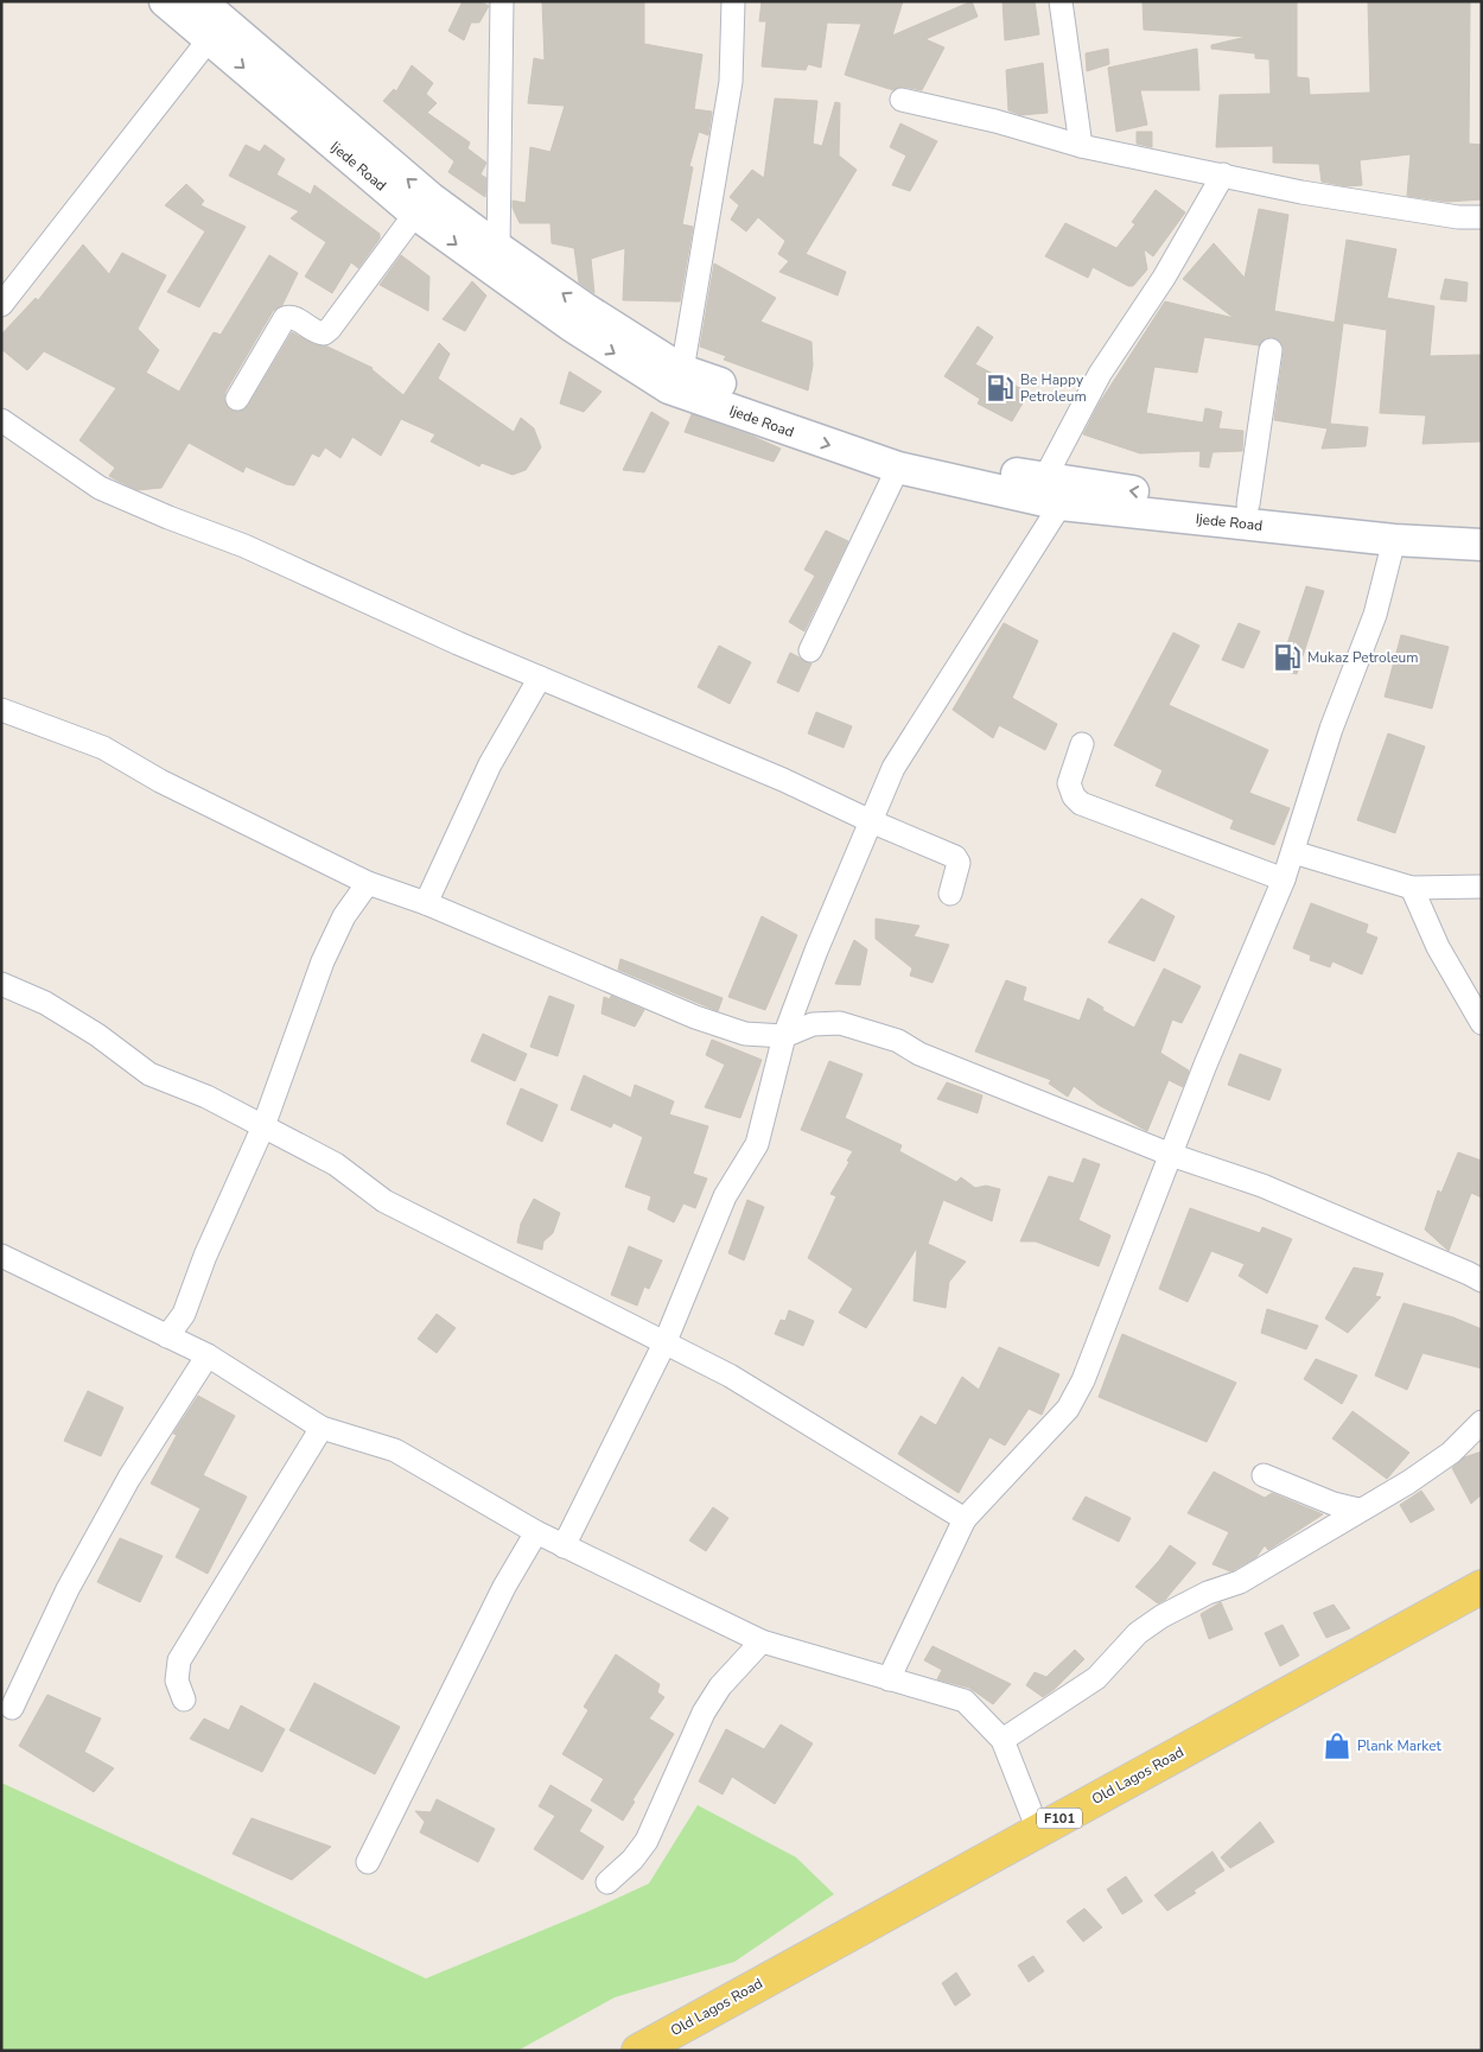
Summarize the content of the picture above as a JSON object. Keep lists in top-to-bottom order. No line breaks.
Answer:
{"streets":{"main road":["Ijede Road","Old Lagos Road","F101"]},"places":{"fuel station":["Be Happy Petroleum","Mukaz Petroleum"],"shop":["Plank Market"]}}
